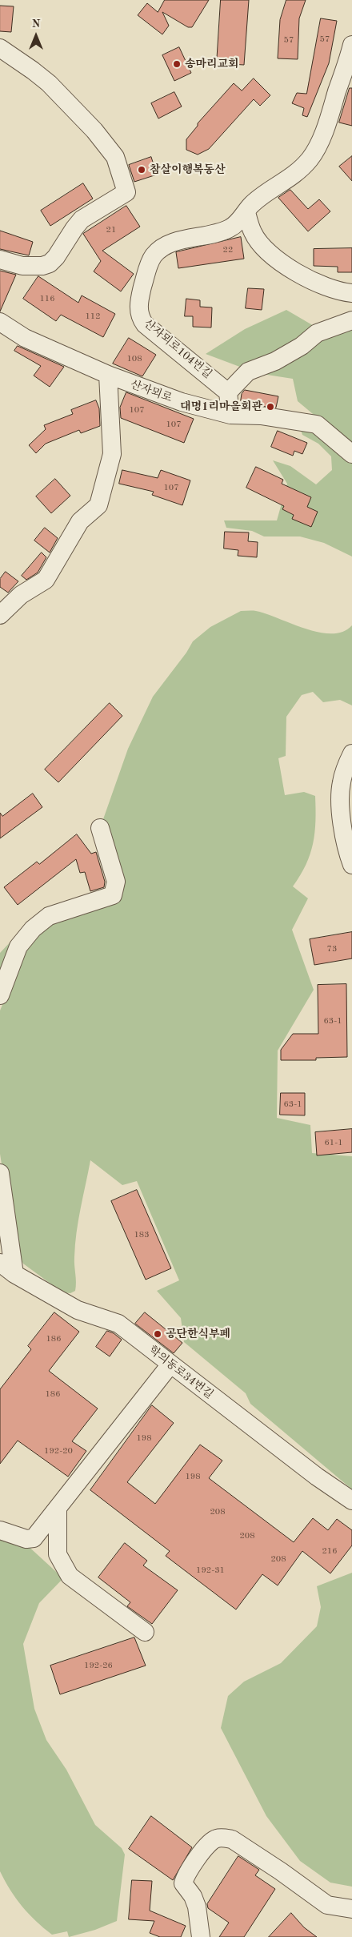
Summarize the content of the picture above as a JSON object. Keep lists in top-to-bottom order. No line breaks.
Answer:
{"streets":{"street":["산자뫼로104번길","산자뫼로","학의동로34번길"]},"places":["송마리교회","참살이행복동산","대명1리마을회관","공단한식부페"],"house_numbers":["57","57","21","22","116","112","108","107","107","107","73","63-1","63-1","61-1","183","186","186","198","192-20","198","208","208","216","208","192-31","192-26"],"north":"top"}
